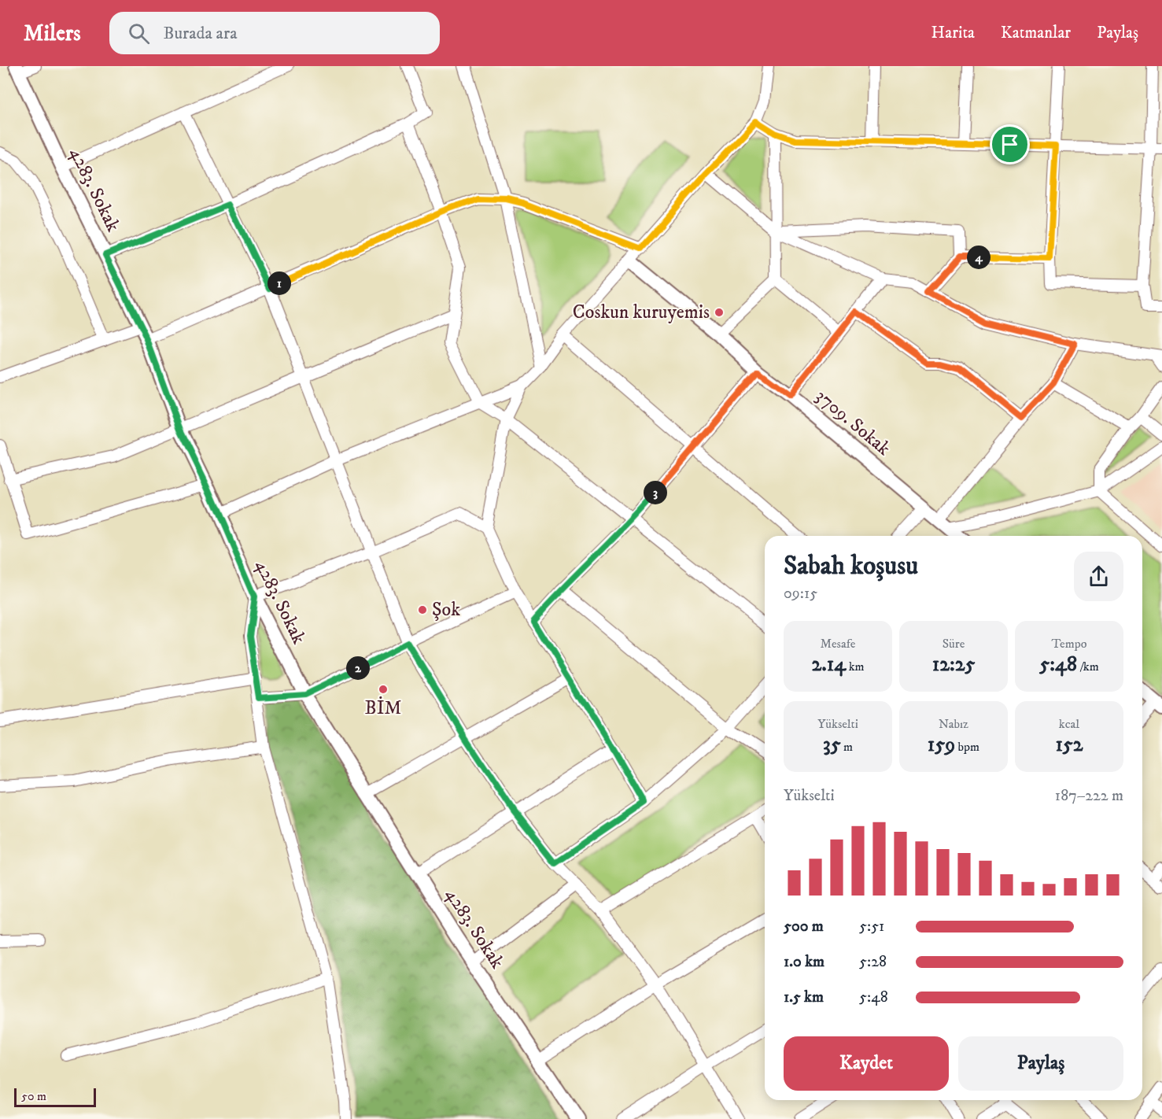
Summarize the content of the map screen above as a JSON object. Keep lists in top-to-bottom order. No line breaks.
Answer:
{"streets":{"street":["4283. Sokak","3709. Sokak"]},"places":["Coskun kuruyemis","Şok","BİM"],"scale_bar":"50 m","page":{"header":"Milers","search":"Burada ara","nav":["Harita","Katmanlar","Paylaş"],"pins":["4","1","3","2"],"heading":["Sabah koşusu","09:15"],"stats":[["Mesafe","2.14 km"],["Süre","12:25"],["Tempo","5:48 /km"],["Yükselti","35 m"],["Nabız","159 bpm"],["kcal","152"]],"chart":["Yükselti","187–222 m"],"list":[{"name":"500 m","note":"5:51"},{"name":"1.0 km","note":"5:28"},{"name":"1.5 km","note":"5:48"}],"buttons":["Kaydet","Paylaş"],"scale":"50 m"}}
